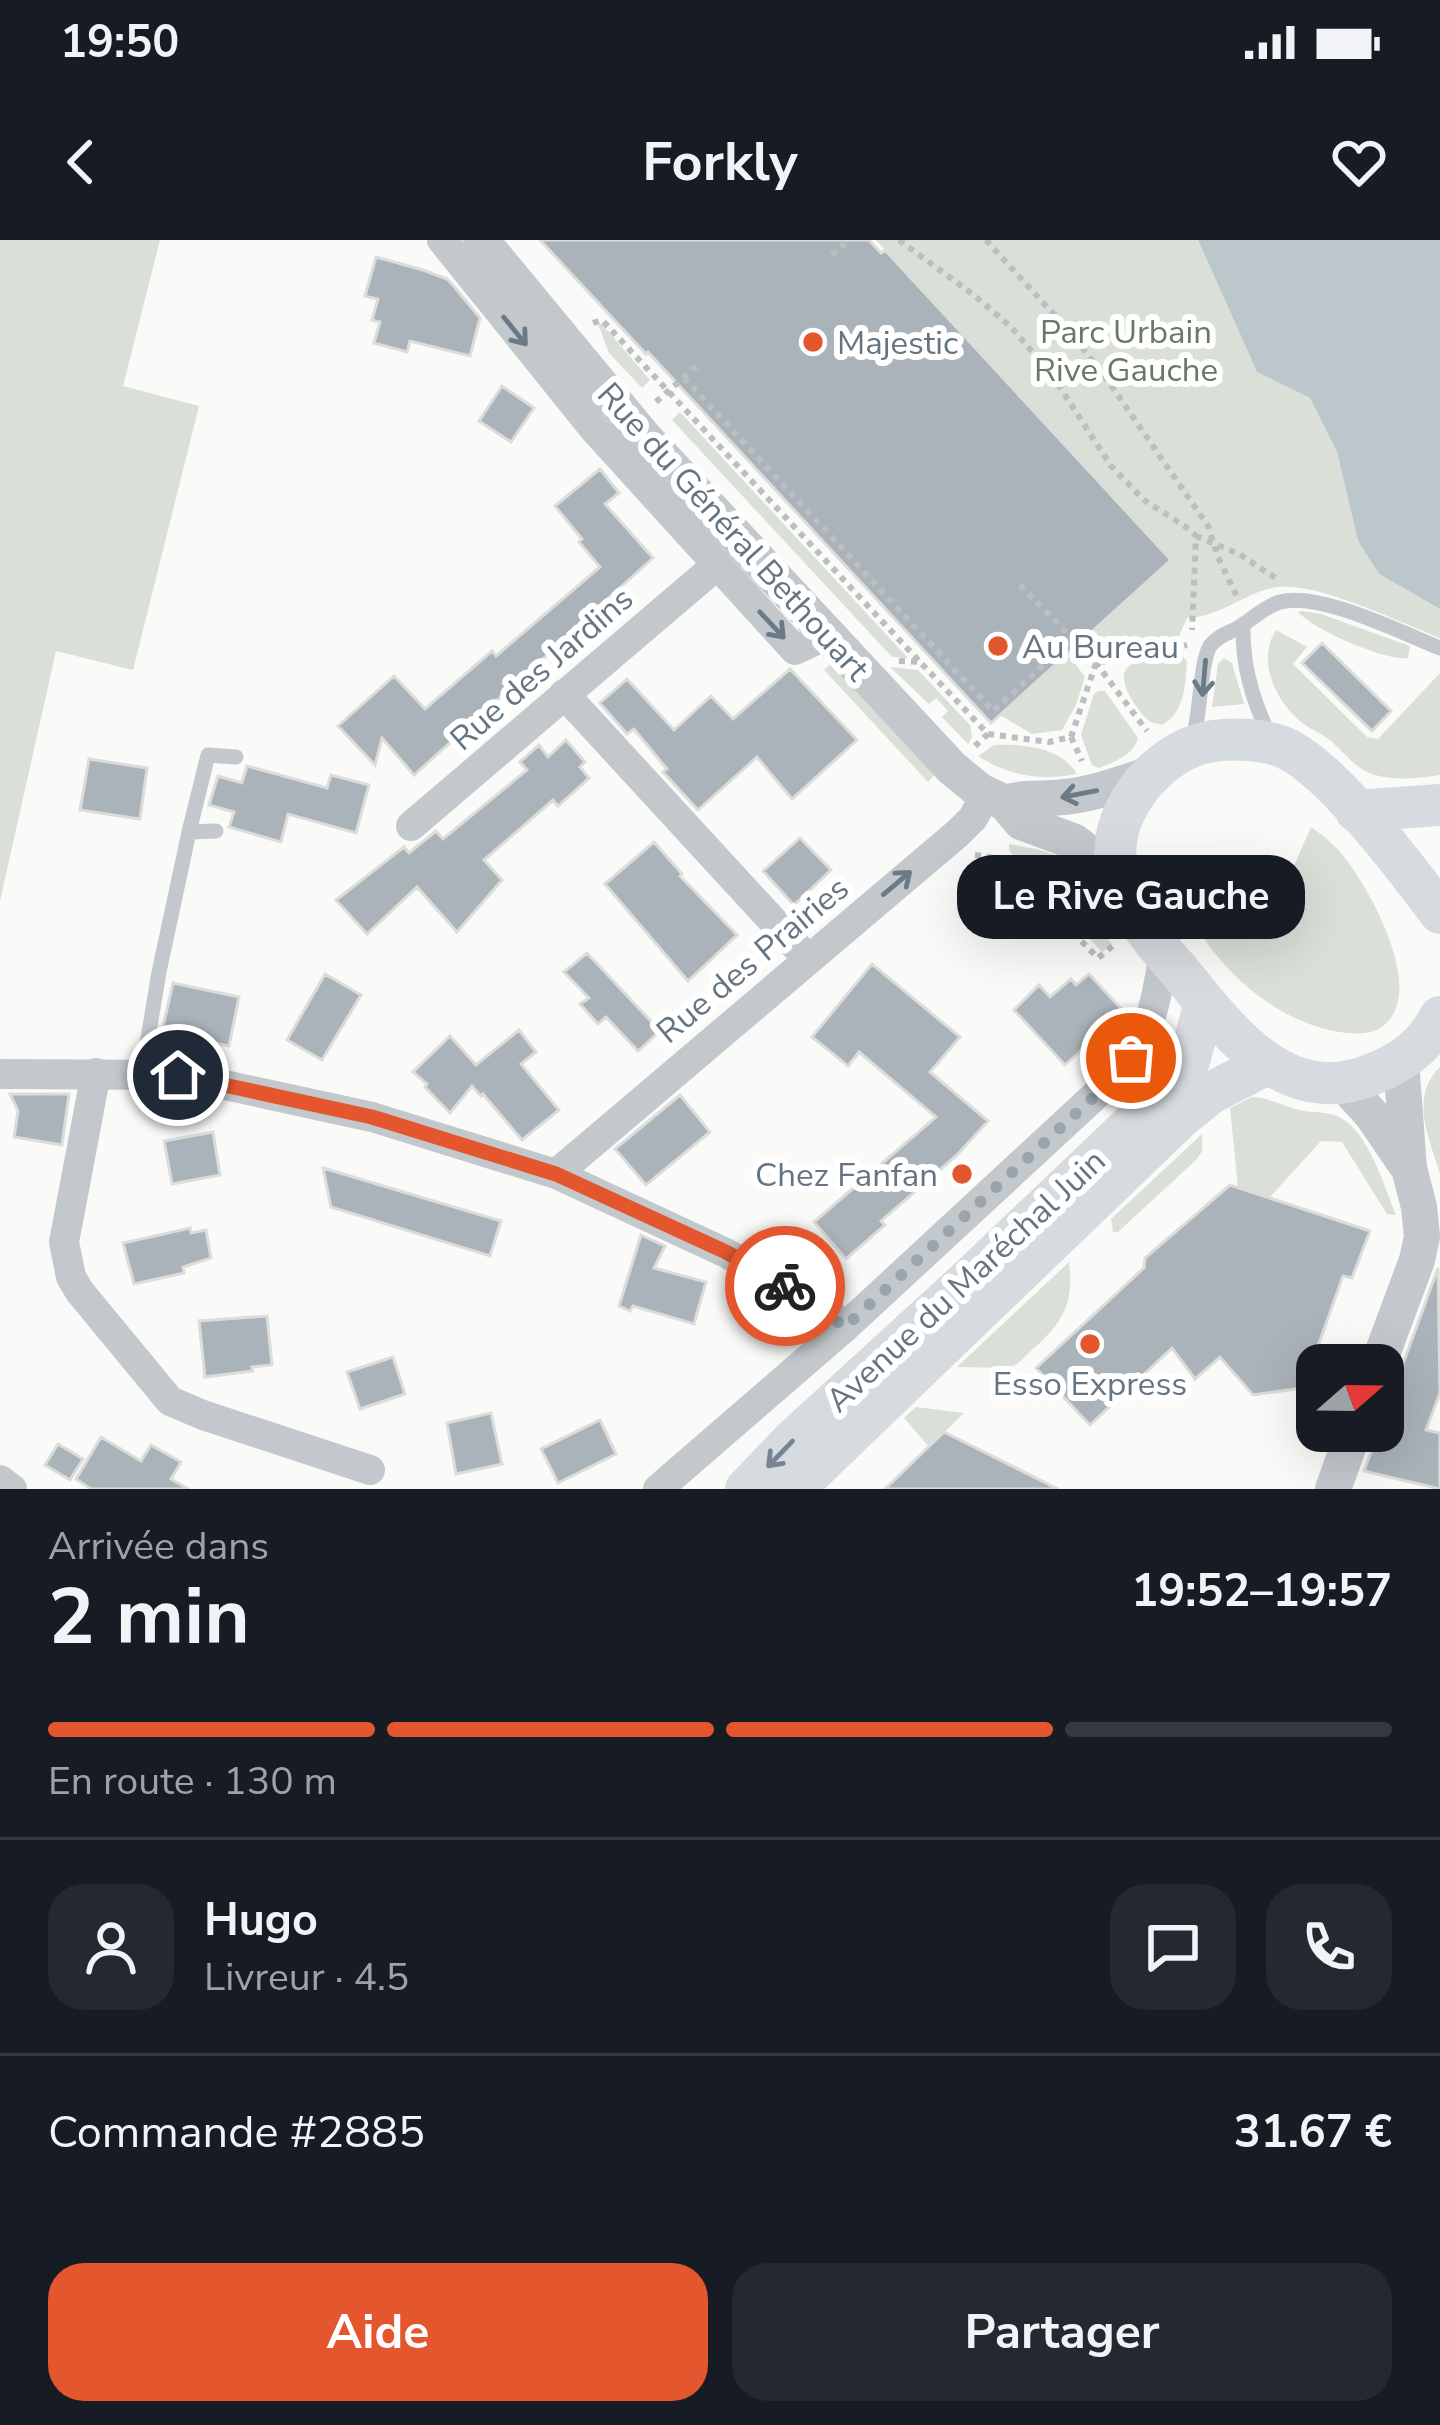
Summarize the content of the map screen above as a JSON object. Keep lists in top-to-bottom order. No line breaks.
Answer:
{"streets":{"main road":["Avenue du Maréchal Juin"],"street":["Rue du Général Bethouart","Rue des Jardins","Rue des Prairies"]},"crossings":[["Rue du Général Bethouart","Rue des Prairies"]],"one_way":["Rue des Prairies"],"parks":["Parc Urbain Rive Gauche"],"places":["Majestic","Au Bureau","Le Rive Gauche","Chez Fanfan","Esso Express"],"north":"right","page":{"status":"19:50","header":"Forkly","bubble":"Le Rive Gauche","heading":["2 min","Arrivée dans","19:52–19:57"],"panel":["Hugo","Livreur · 4.5","Commande #2885","31.67 €"],"bar":"En route · 130 m","buttons":["Aide","Partager"]}}
